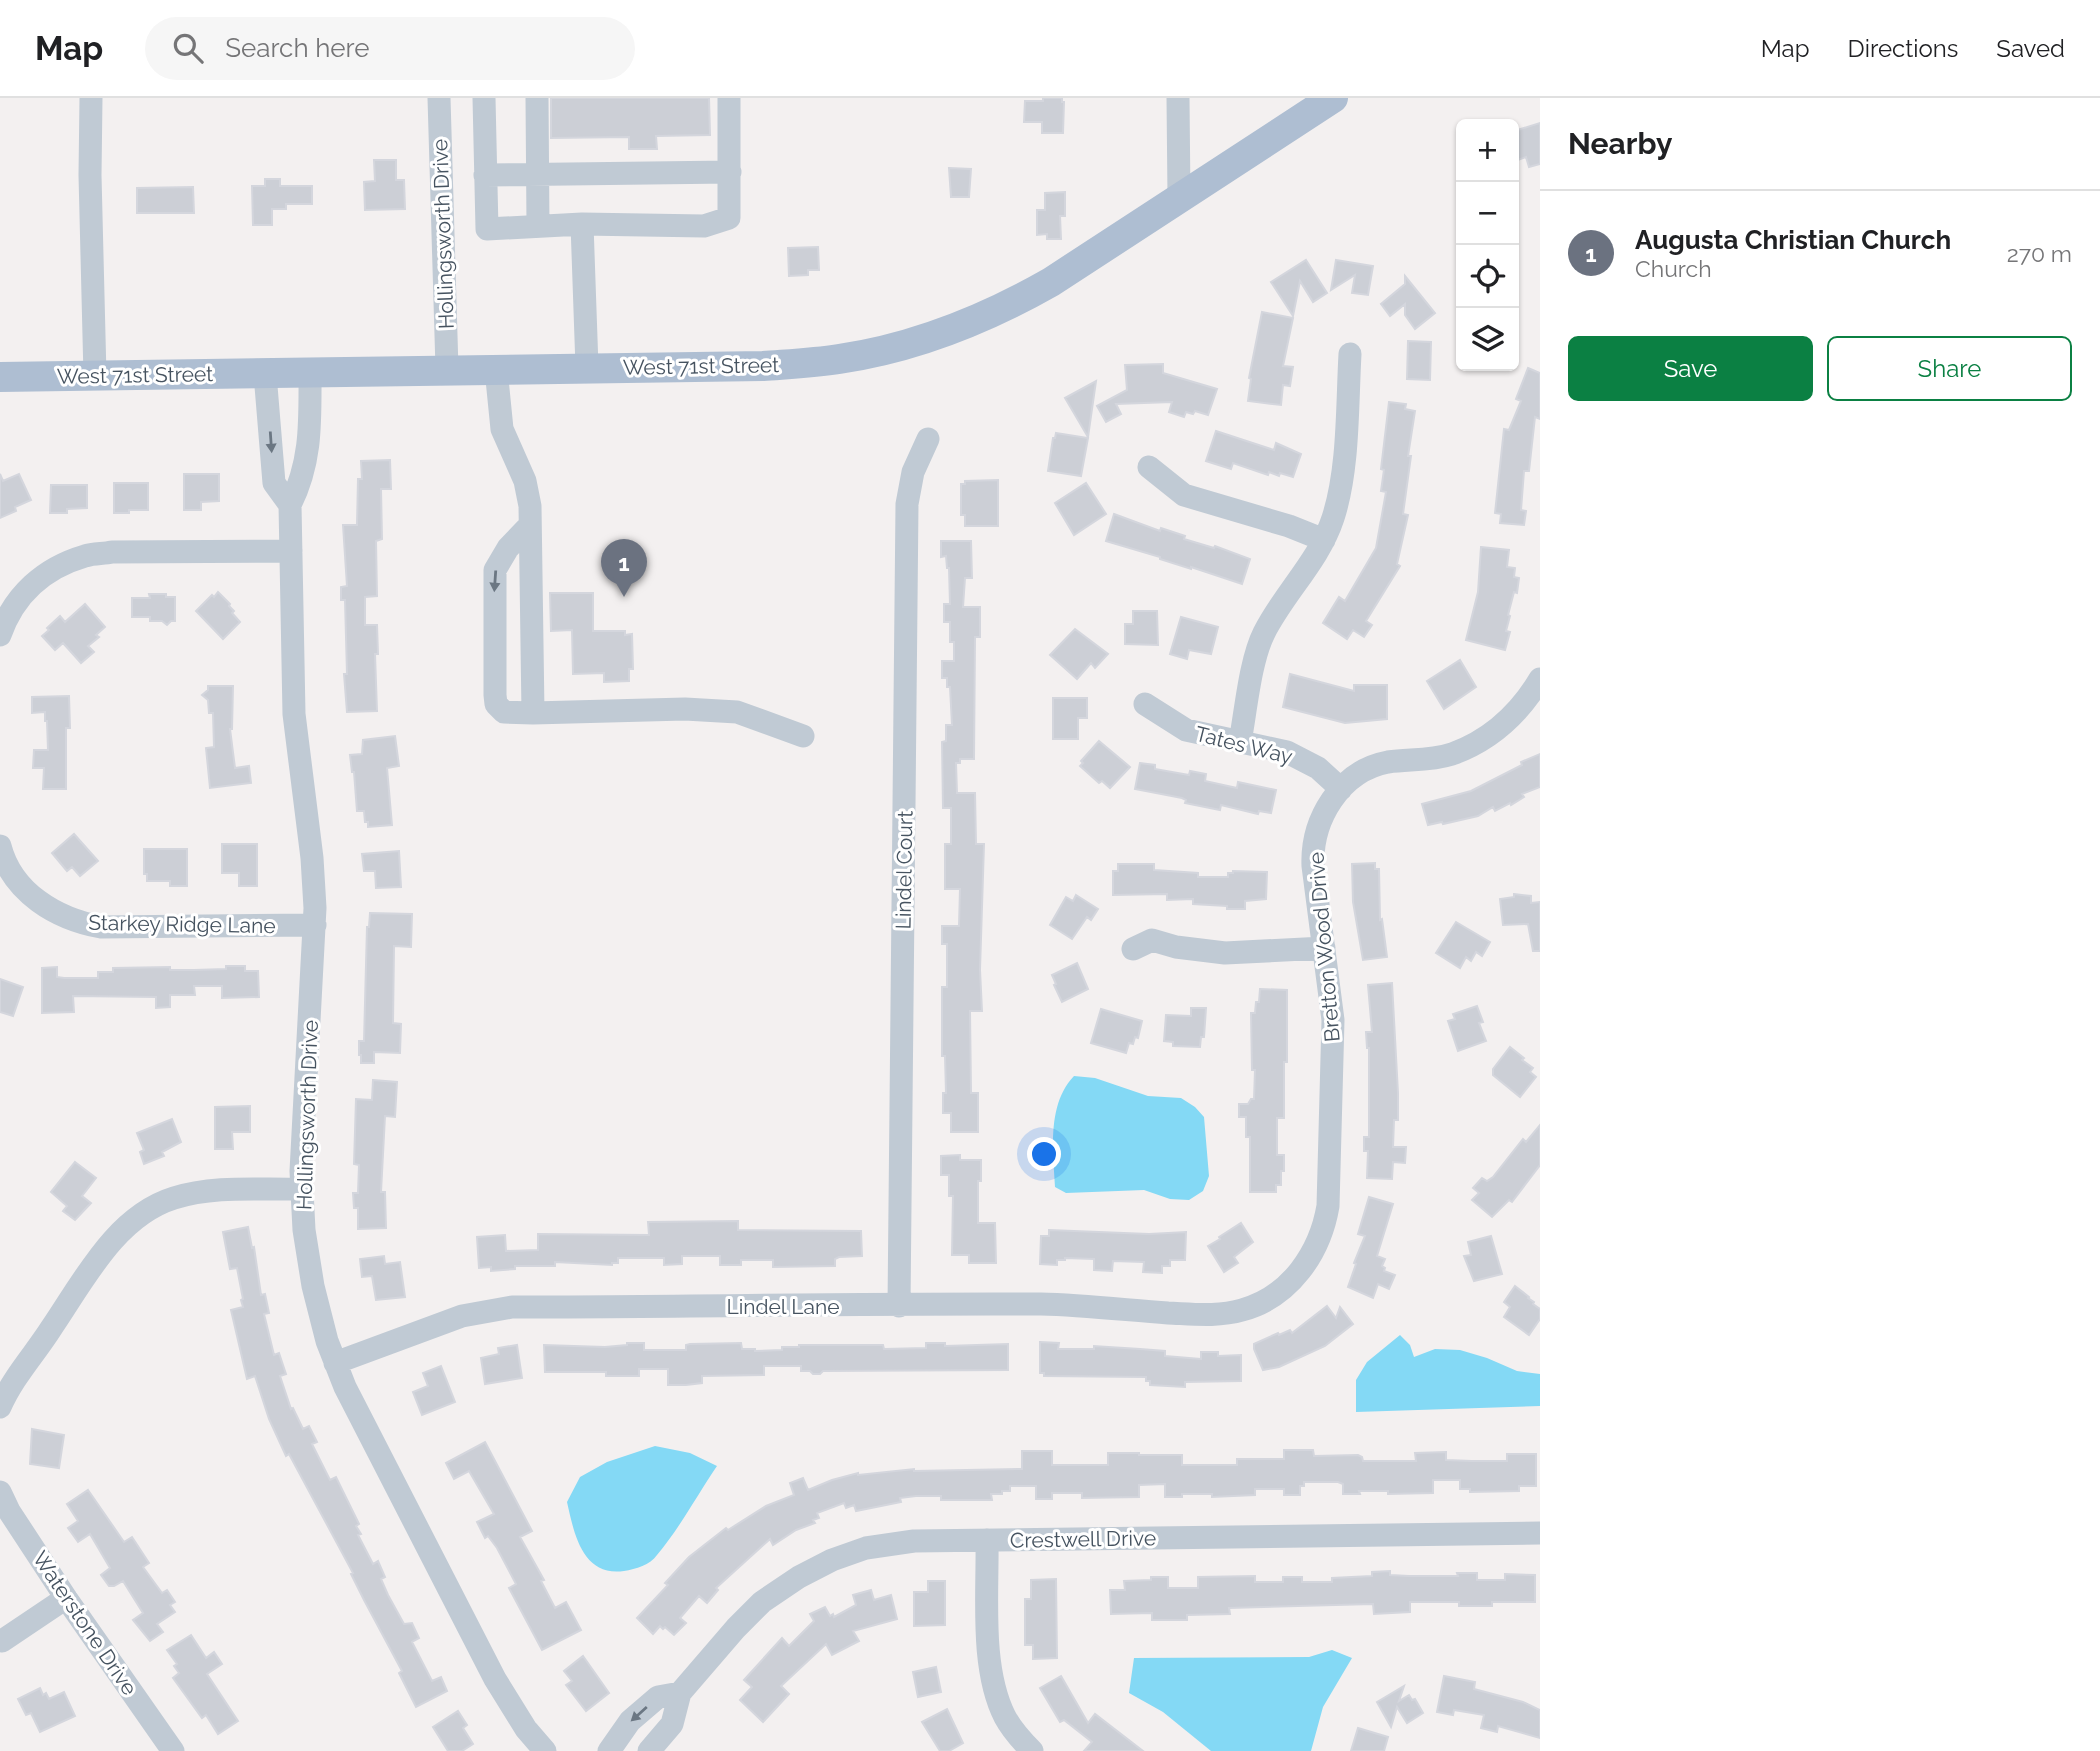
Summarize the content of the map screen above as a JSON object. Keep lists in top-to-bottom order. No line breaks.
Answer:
{"streets":{"main road":["West 71st Street"],"street":["Hollingsworth Drive","Tates Way","Lindel Court","Starkey Ridge Lane","Bretton Wood Drive","Lindel Lane","Crestwell Drive","Waterstone Drive"]},"crossings":[["Hollingsworth Drive","West 71st Street"],["Hollingsworth Drive","Starkey Ridge Lane"],["Hollingsworth Drive","Lindel Lane"],["Tates Way","Bretton Wood Drive"],["Lindel Court","Lindel Lane"],["Bretton Wood Drive","Lindel Lane"]],"page":{"header":"Map","search":"Search here","nav":["Map","Directions","Saved"],"heading":"Nearby","map_buttons":["+","−"],"list":[{"mark":"1","name":"Augusta Christian Church","note":"Church","value":"270 m"}],"buttons":["Save","Share"],"pins":"1"}}
